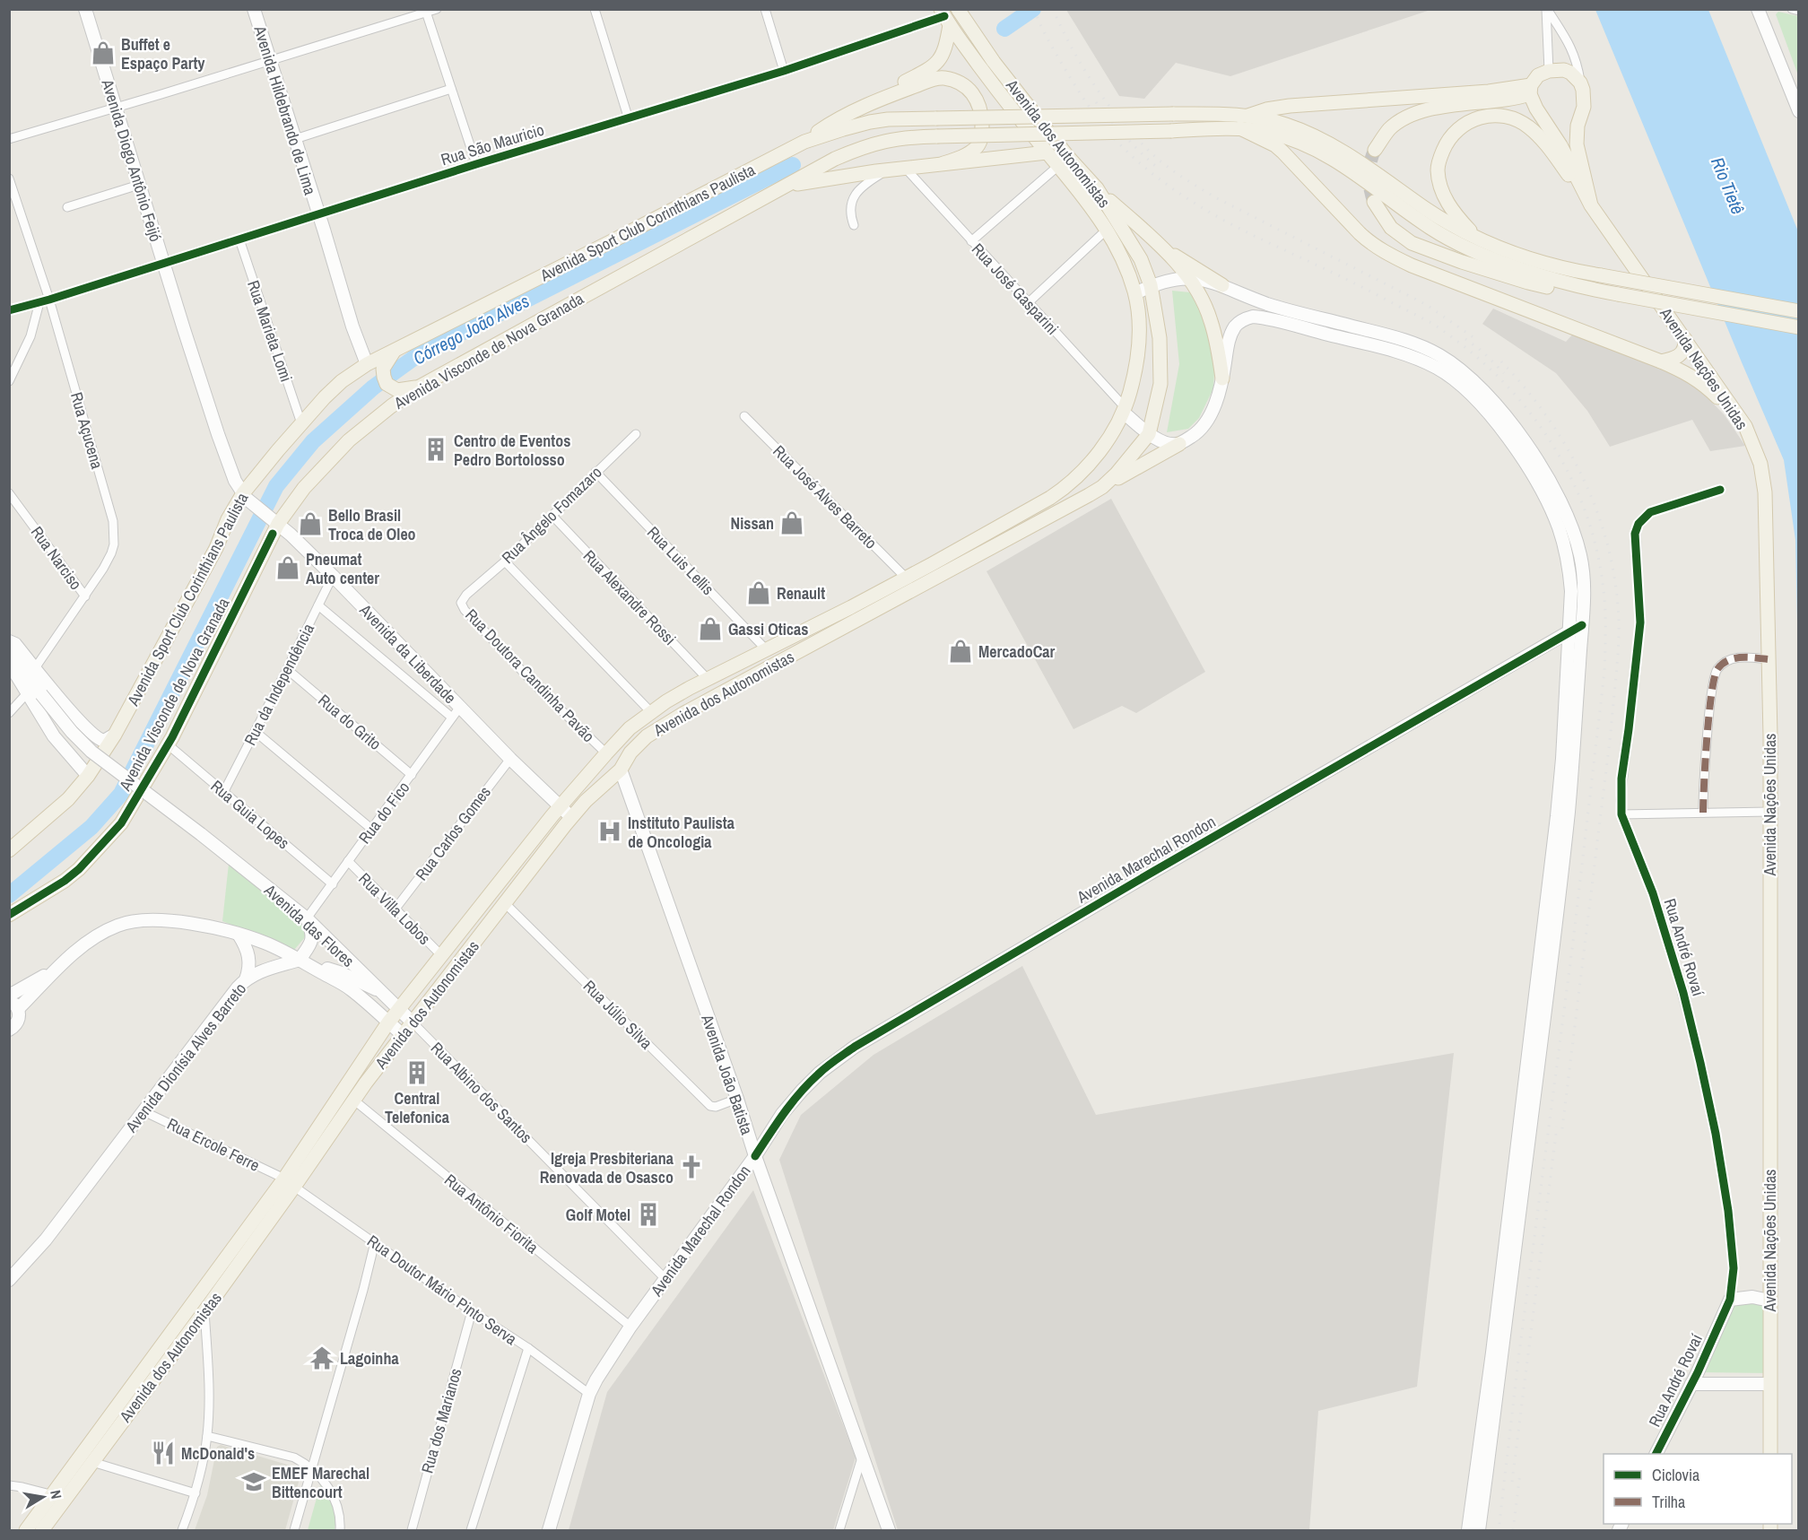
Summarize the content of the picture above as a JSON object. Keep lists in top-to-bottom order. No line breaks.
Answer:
{"streets":{"main road":["Avenida Hildebrando de Lima","Avenida dos Autonomistas","Avenida Diogo Antônio Feijó","Avenida Sport Club Corinthians Paulista","Avenida Visconde de Nova Granada","Avenida Nações Unidas","Avenida da Liberdade","Avenida Marechal Rondon","Avenida das Flores","Rua André Rovaí","Avenida Dionísia Alves Barreto","Avenida João Batista"],"street":["Rua São Mauricio","Rua José Gasparini","Rua Marieta Lomi","Rua Açucena","Rua José Alves Barreto","Rua Ângelo Fomazaro","Rua Narciso","Rua Luis Lellis","Rua Alexandre Rossi","Rua Doutora Candinha Pavão","Rua da Independência","Rua do Grito","Rua do Fico","Rua Guia Lopes","Rua Carlos Gomes","Rua Villa Lobos","Rua Júlio Silva","Rua Albino dos Santos","Rua Ercole Ferre","Rua Antônio Fiorita","Rua Doutor Mário Pinto Serva","Rua dos Marianos"]},"crossings":[["Avenida Hildebrando de Lima","Rua São Mauricio"],["Avenida Hildebrando de Lima","Avenida Sport Club Corinthians Paulista"],["Avenida dos Autonomistas","Rua São Mauricio"],["Avenida dos Autonomistas","Rua José Gasparini"],["Avenida dos Autonomistas","Rua José Alves Barreto"],["Avenida dos Autonomistas","Rua Luis Lellis"],["Avenida dos Autonomistas","Rua Alexandre Rossi"],["Avenida dos Autonomistas","Avenida da Liberdade"],["Avenida dos Autonomistas","Rua Doutora Candinha Pavão"],["Avenida dos Autonomistas","Rua Villa Lobos"],["Avenida dos Autonomistas","Avenida das Flores"],["Avenida dos Autonomistas","Rua Júlio Silva"],["Avenida dos Autonomistas","Avenida João Batista"],["Avenida dos Autonomistas","Rua Albino dos Santos"],["Avenida dos Autonomistas","Rua Ercole Ferre"],["Avenida dos Autonomistas","Rua Antônio Fiorita"],["Avenida dos Autonomistas","Rua Doutor Mário Pinto Serva"],["Rua São Mauricio","Avenida Diogo Antônio Feijó"],["Rua São Mauricio","Rua Marieta Lomi"],["Rua São Mauricio","Rua Açucena"],["Avenida Diogo Antônio Feijó","Avenida Sport Club Corinthians Paulista"],["Avenida Diogo Antônio Feijó","Avenida da Liberdade"],["Avenida Sport Club Corinthians Paulista","Rua Marieta Lomi"],["Avenida Sport Club Corinthians Paulista","Avenida Visconde de Nova Granada"],["Avenida Sport Club Corinthians Paulista","Avenida da Liberdade"],["Avenida Visconde de Nova Granada","Avenida da Liberdade"],["Avenida Visconde de Nova Granada","Rua Guia Lopes"],["Avenida Nações Unidas","Rua André Rovaí"],["Rua Açucena","Rua Narciso"],["Rua Ângelo Fomazaro","Rua Luis Lellis"],["Rua Ângelo Fomazaro","Rua Alexandre Rossi"],["Rua Ângelo Fomazaro","Rua Doutora Candinha Pavão"],["Avenida da Liberdade","Rua da Independência"],["Avenida da Liberdade","Rua do Fico"],["Avenida da Liberdade","Rua Carlos Gomes"],["Rua da Independência","Rua do Grito"],["Rua da Independência","Rua Guia Lopes"],["Rua do Grito","Rua do Fico"],["Rua do Fico","Rua Guia Lopes"],["Rua do Fico","Rua Villa Lobos"],["Rua do Fico","Avenida das Flores"],["Rua Carlos Gomes","Rua Villa Lobos"],["Avenida Marechal Rondon","Avenida João Batista"],["Avenida Marechal Rondon","Rua Albino dos Santos"],["Avenida Marechal Rondon","Rua Antônio Fiorita"],["Avenida Marechal Rondon","Rua Doutor Mário Pinto Serva"],["Avenida das Flores","Rua Albino dos Santos"],["Rua Júlio Silva","Avenida João Batista"],["Avenida Dionísia Alves Barreto","Rua Ercole Ferre"],["Rua Ercole Ferre","Rua Doutor Mário Pinto Serva"],["Rua Doutor Mário Pinto Serva","Rua dos Marianos"]],"water":["Rio Tietê","Córrego João Alves"],"places":{"shop":["Buffet e Espaço Party","Nissan","Bello Brasil Troca de Oleo","Pneumat Auto center","Renault","Gassi Oticas","MercadoCar"],"building":["Centro de Eventos Pedro Bortolosso","Central Telefonica","Golf Motel"],"hospital":["Instituto Paulista de Oncologia"],"church":["Igreja Presbiteriana Renovada de Osasco"],"temple":["Lagoinha"],"restaurant":["McDonald's"],"school or university":["EMEF Marechal Bittencourt"]},"legend":["Ciclovia","Trilha"],"north":"right"}
